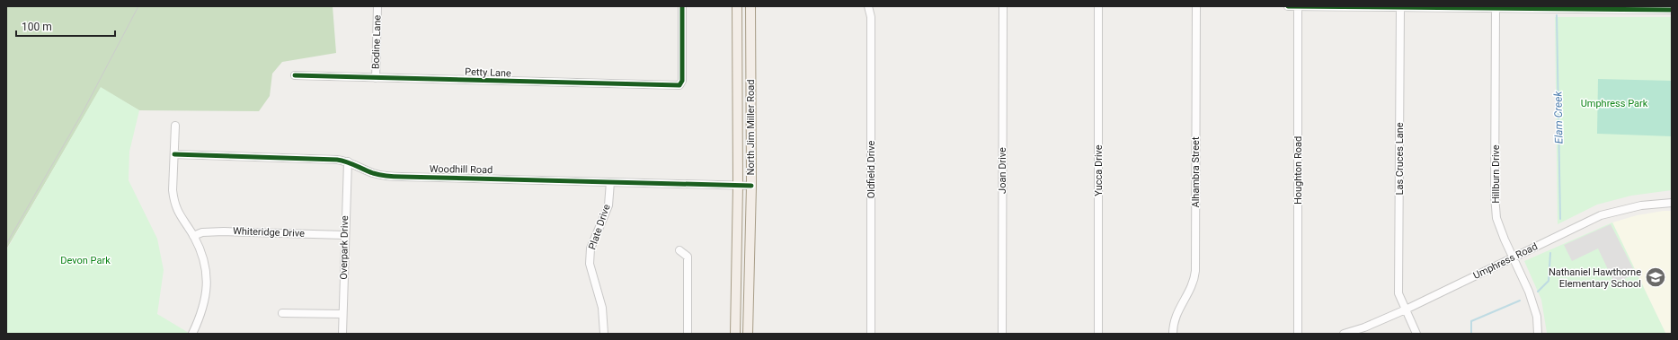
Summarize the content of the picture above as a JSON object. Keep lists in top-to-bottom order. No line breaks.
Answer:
{"streets":{"main road":["North Jim Miller Road"],"street":["Bodine Lane","Petty Lane","Las Cruces Lane","Woodhill Road","Oldfield Drive","Joan Drive","Yucca Drive","Houghton Road","Alhambra Street","Hillburn Drive","Plate Drive","Whiteridge Drive","Overpark Drive","Umphress Road"]},"crossings":[["Bodine Lane","Petty Lane"],["North Jim Miller Road","Woodhill Road"],["Las Cruces Lane","Umphress Road"],["Woodhill Road","Plate Drive"],["Woodhill Road","Overpark Drive"],["Hillburn Drive","Umphress Road"],["Whiteridge Drive","Overpark Drive"]],"water":["Elam Creek"],"parks":["Umphress Park","Devon Park"],"places":{"school or university":["Nathaniel Hawthorne Elementary School"]},"scale_bar":"100 m"}
